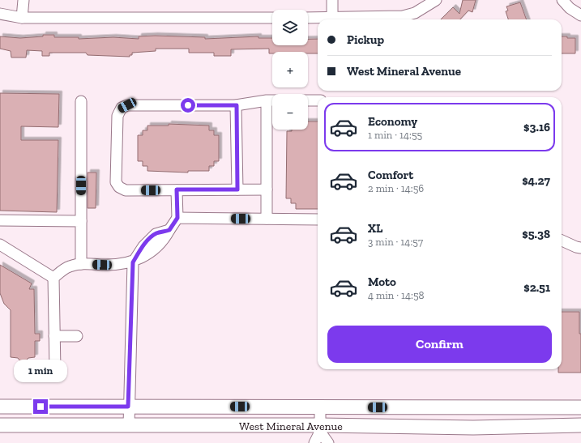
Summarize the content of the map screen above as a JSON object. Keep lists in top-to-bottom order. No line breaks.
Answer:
{"streets":{"main road":["West Mineral Avenue"]},"page":{"map_buttons":["+","−"],"banner":["Pickup","West Mineral Avenue"],"list":[{"name":"Economy","note":"1 min · 14:55","value":"$3.16"},{"name":"Comfort","note":"2 min · 14:56","value":"$4.27"},{"name":"XL","note":"3 min · 14:57","value":"$5.38"},{"name":"Moto","note":"4 min · 14:58","value":"$2.51"}],"buttons":"Confirm","bubble":"1 min"}}
